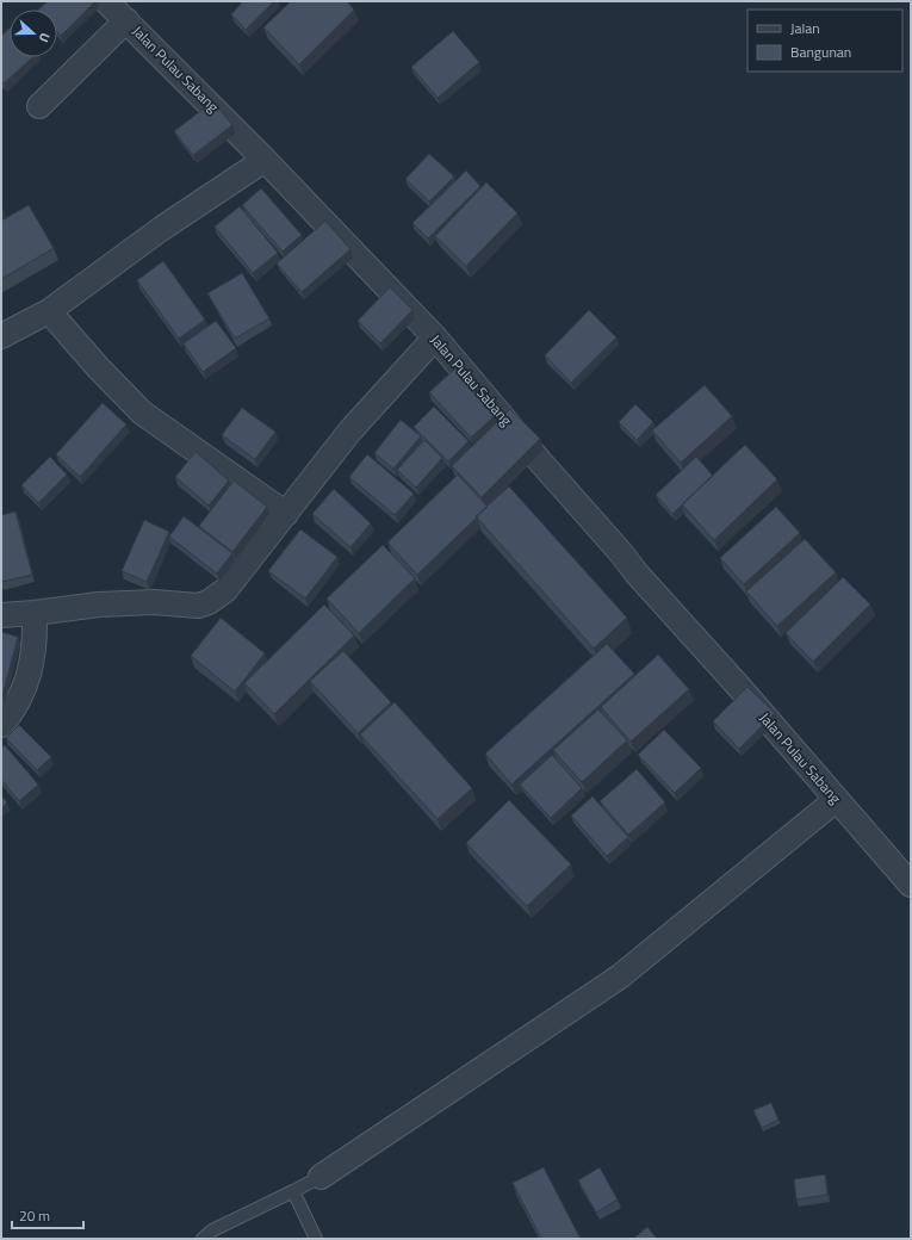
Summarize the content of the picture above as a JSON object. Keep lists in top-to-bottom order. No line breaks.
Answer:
{"streets":{"street":["Jalan Pulau Sabang"]},"legend":["Jalan","Bangunan"],"scale_bar":"20 m","north":"right"}
